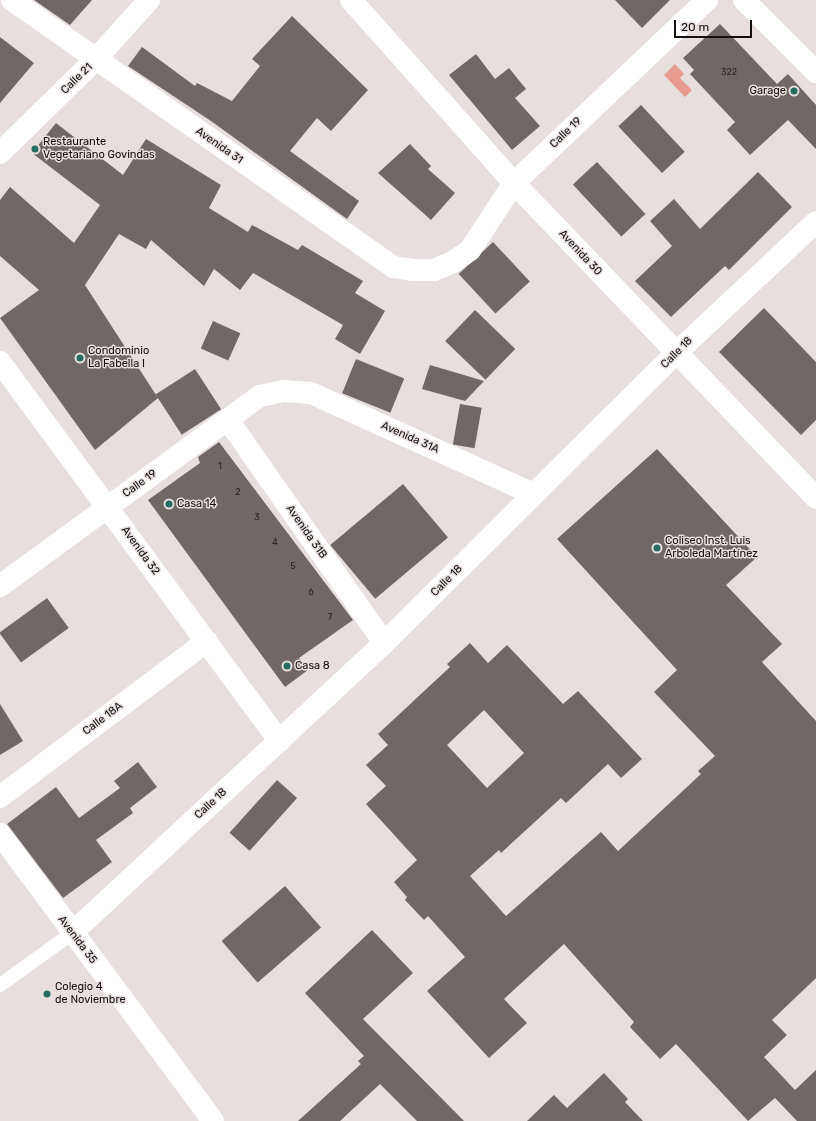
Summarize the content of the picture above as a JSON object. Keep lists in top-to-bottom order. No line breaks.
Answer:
{"streets":{"street":["Calle 21","Calle 19","Avenida 31","Avenida 30","Calle 18","Avenida 31A","Avenida 31B","Avenida 32","Calle 18A","Avenida 35"]},"crossings":[["Calle 21","Avenida 31"],["Calle 19","Avenida 31"],["Calle 19","Avenida 30"],["Calle 19","Avenida 31A"],["Calle 19","Avenida 31B"],["Calle 19","Avenida 32"],["Avenida 30","Calle 18"],["Calle 18","Avenida 31A"],["Calle 18","Avenida 31B"],["Calle 18","Avenida 32"],["Calle 18","Avenida 35"],["Avenida 32","Calle 18A"]],"places":["Garage","Restaurante Vegetariano Govindas","Condominio La Fabella I","Casa 14","Coliseo Inst. Luis Arboleda Martínez","Casa 8","Colegio 4 de Noviembre"],"house_numbers":["322","1","2","3","4","5","6","7"],"scale_bar":"20 m"}
